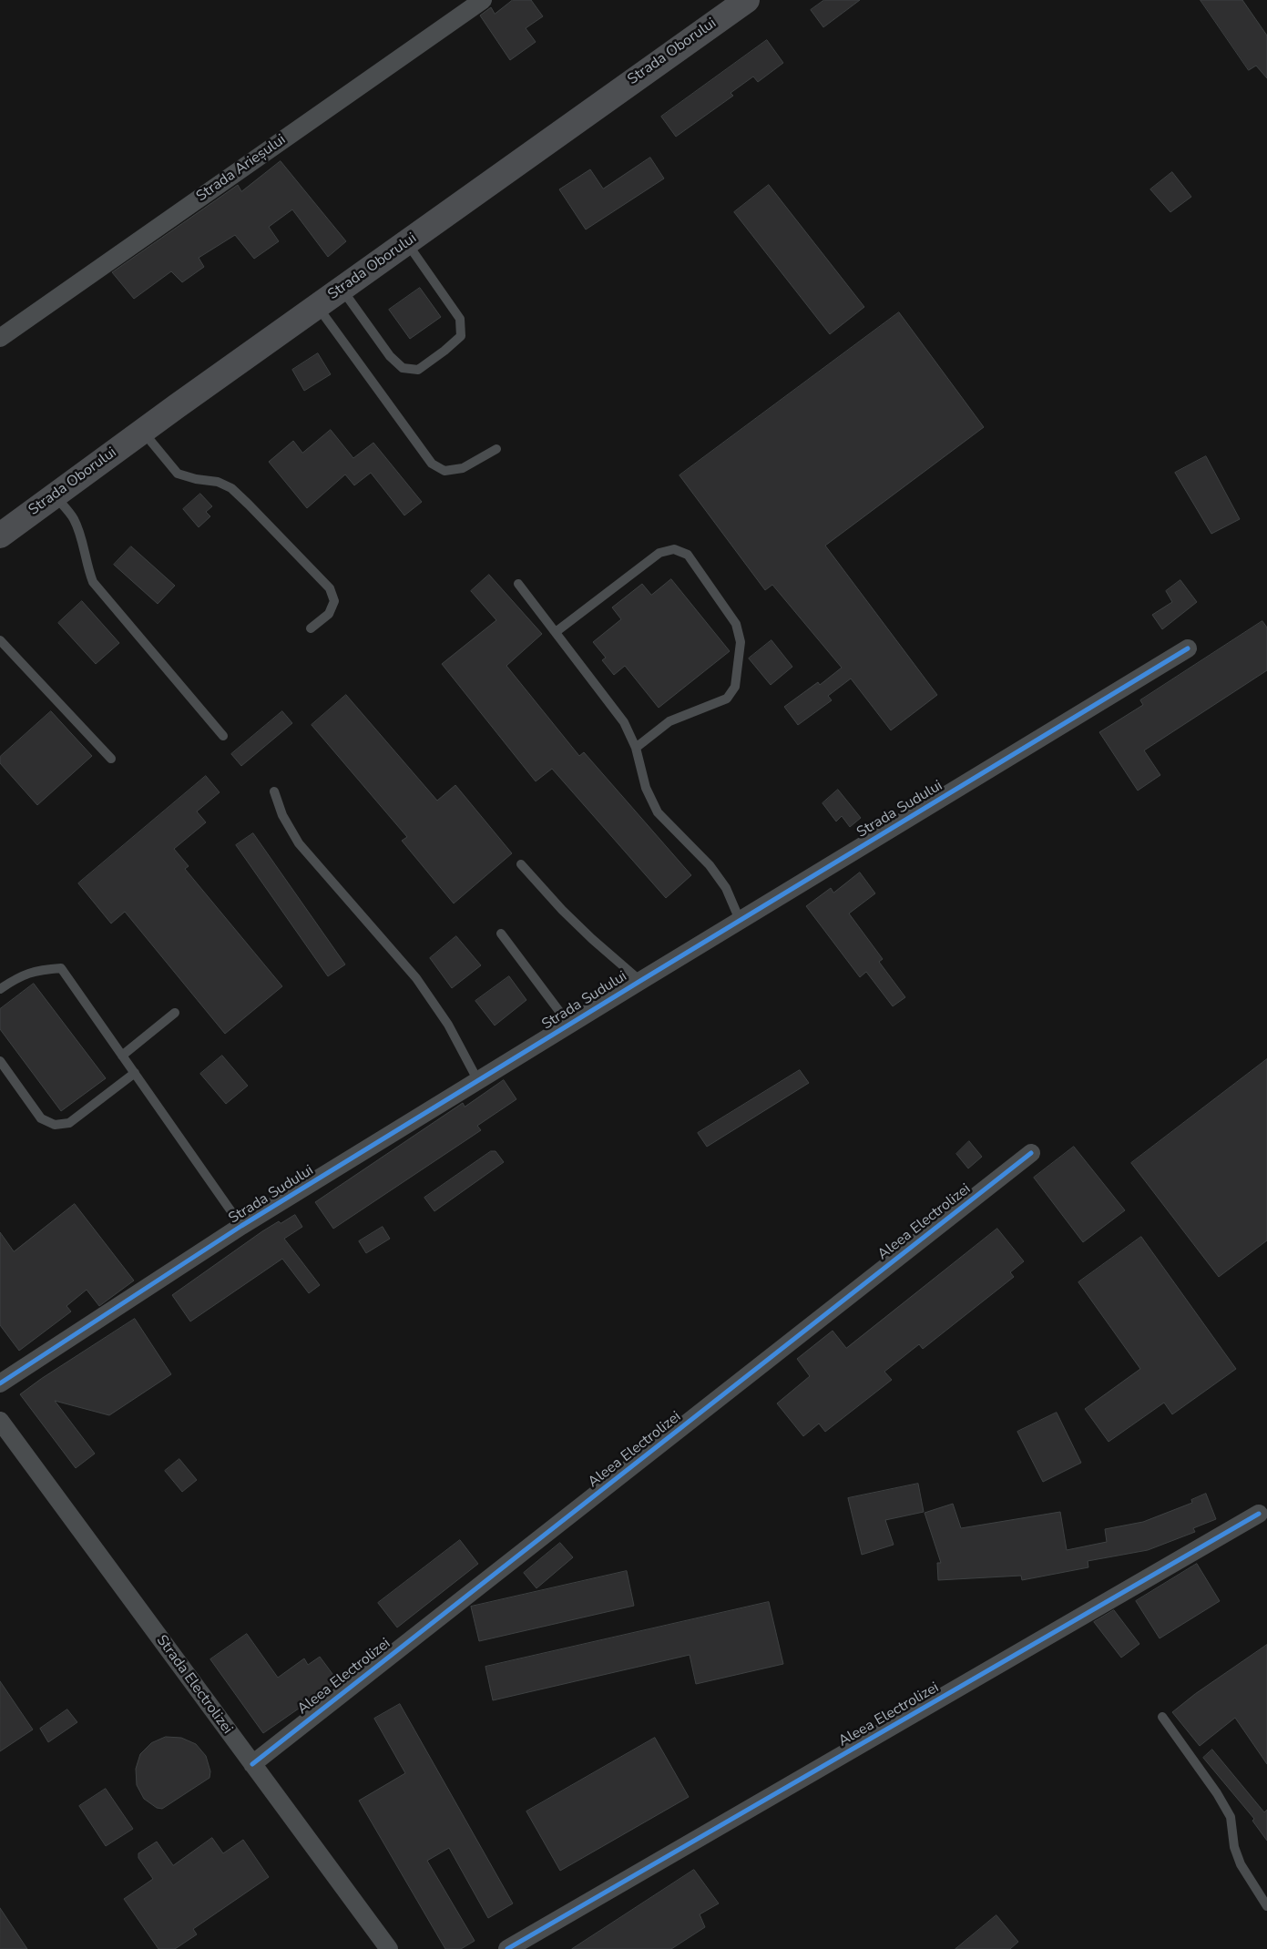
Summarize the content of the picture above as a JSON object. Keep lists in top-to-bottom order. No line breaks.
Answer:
{"streets":{"main road":["Strada Oborului"],"street":["Strada Arieșului","Strada Sudului","Aleea Electrolizei","Strada Electrolizei"]},"crossings":[["Aleea Electrolizei","Strada Electrolizei"]]}
